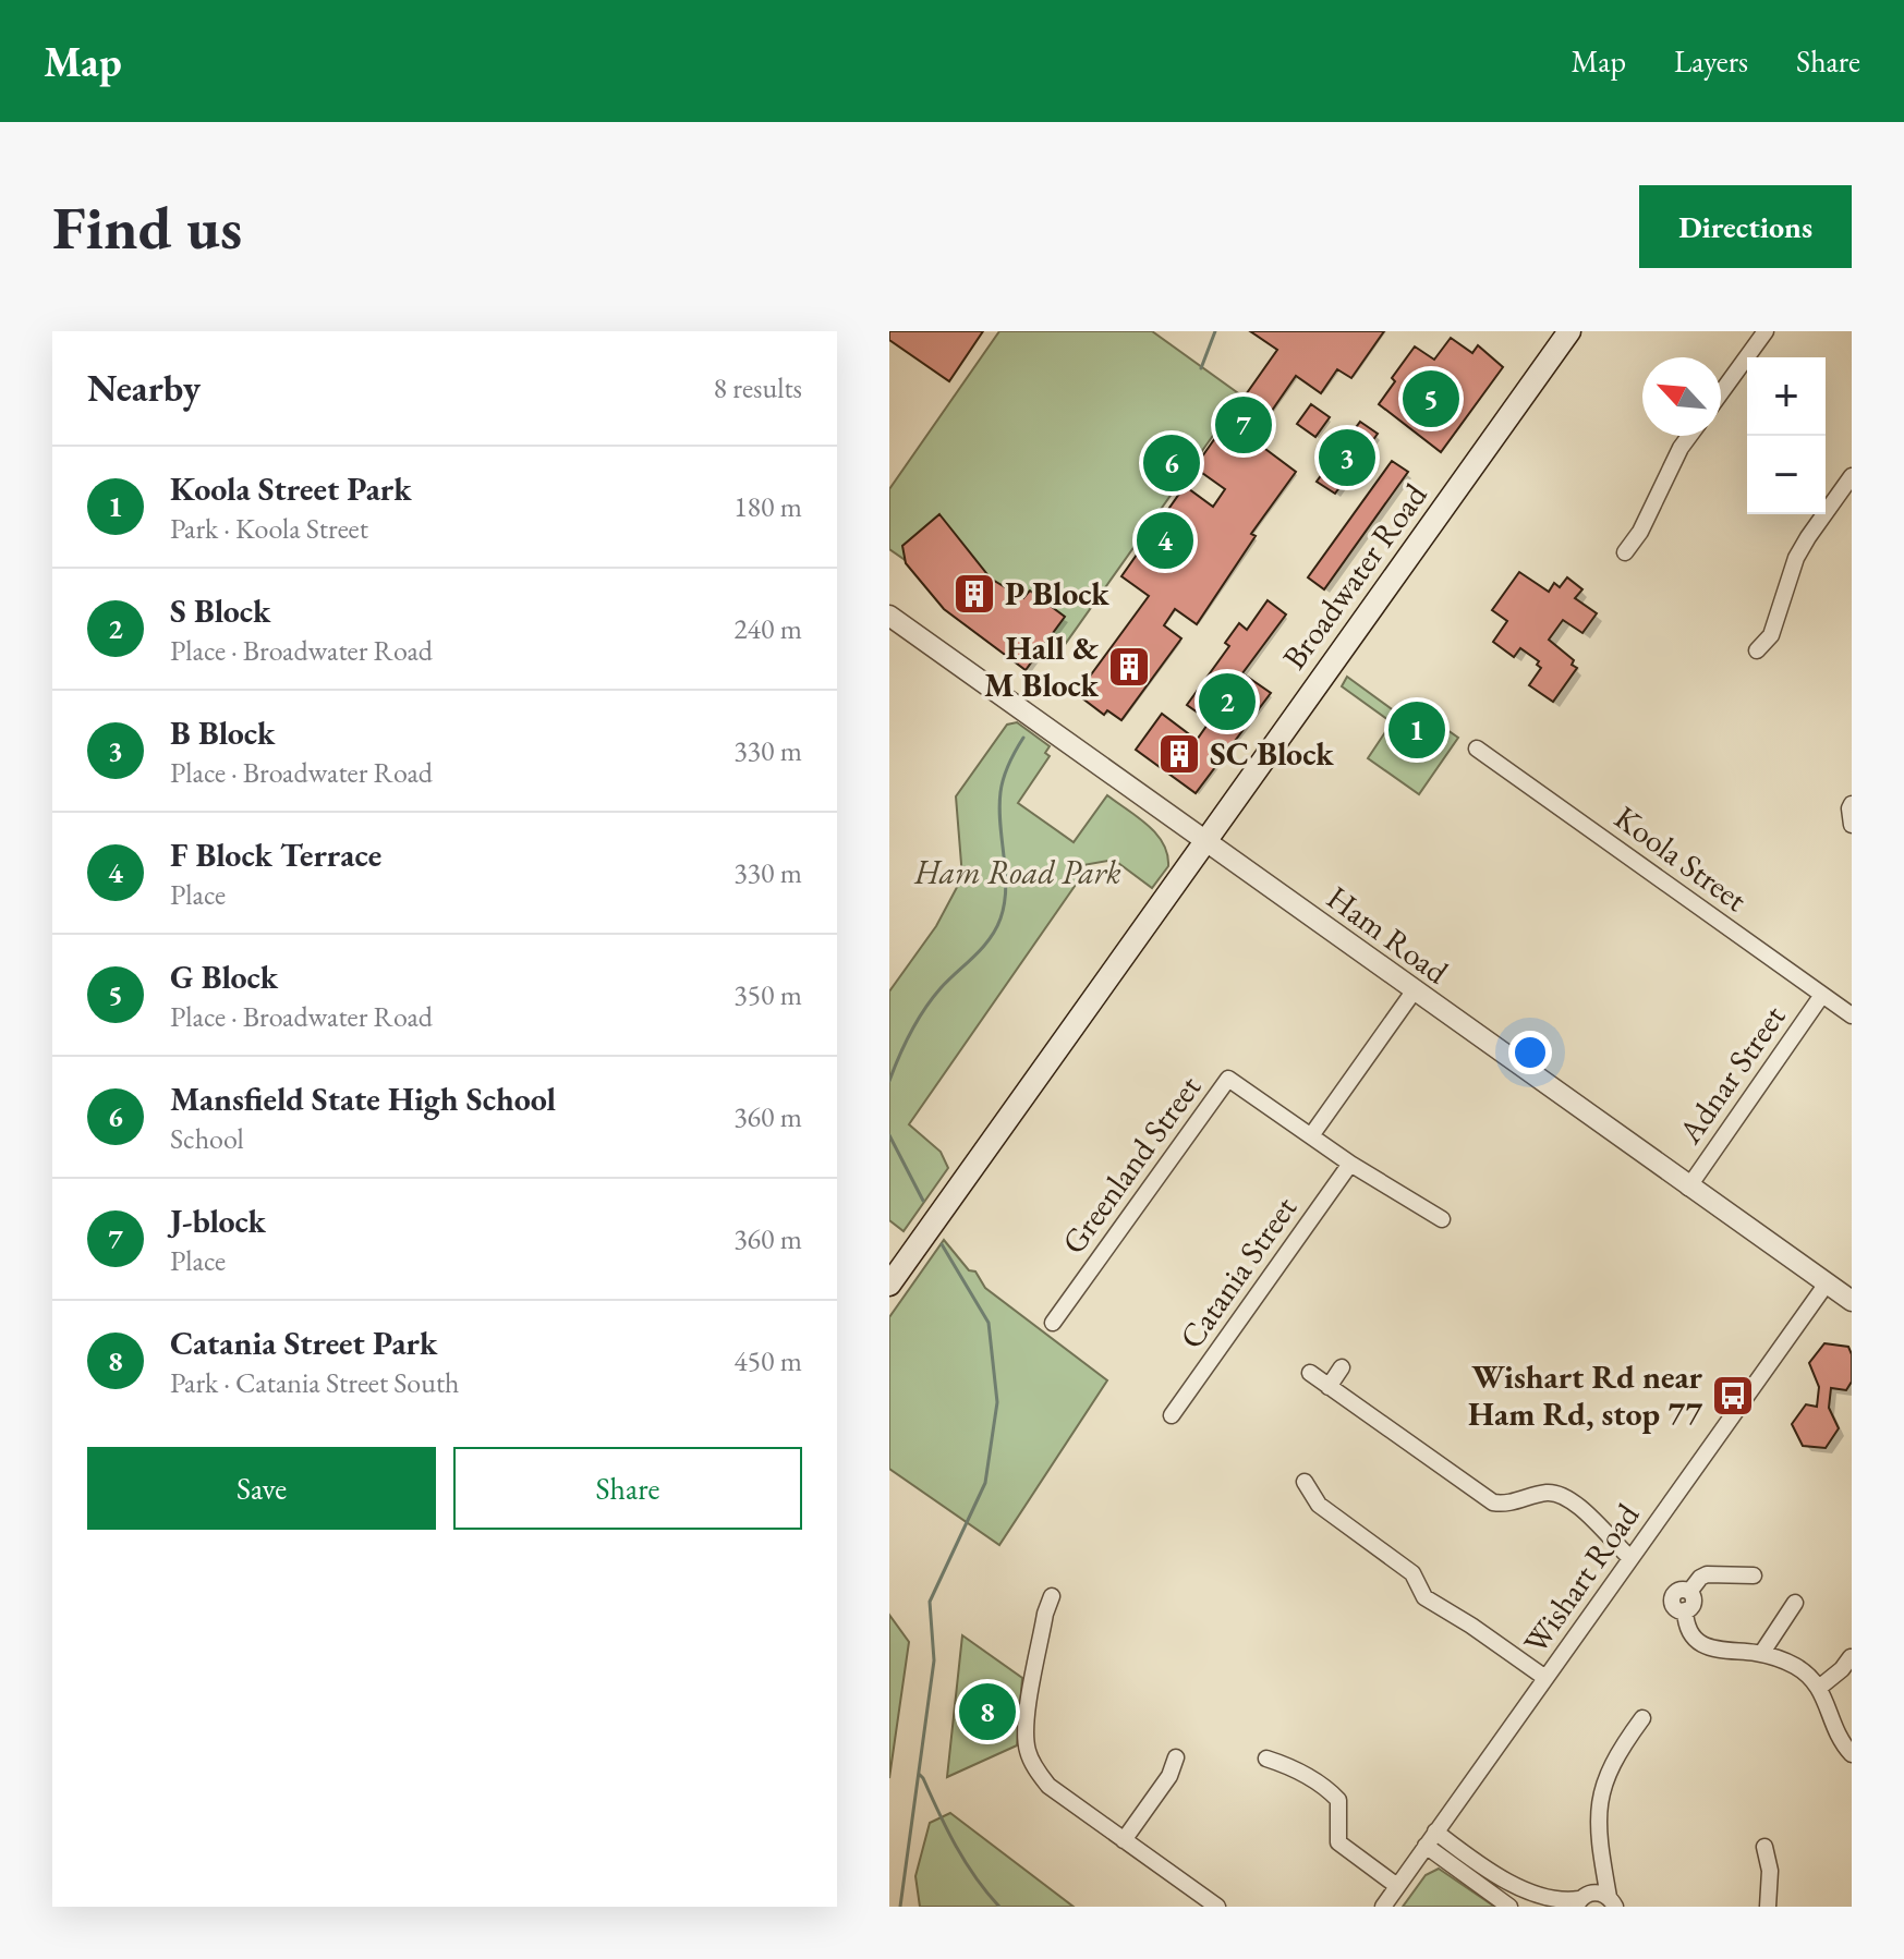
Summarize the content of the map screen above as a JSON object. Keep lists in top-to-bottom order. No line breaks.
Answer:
{"streets":{"main road":["Broadwater Road"],"street":["Koola Street","Ham Road","Adnar Street","Greenland Street","Catania Street","Wishart Road"]},"crossings":[["Broadwater Road","Ham Road"],["Koola Street","Adnar Street"],["Ham Road","Adnar Street"],["Ham Road","Wishart Road"],["Greenland Street","Catania Street"]],"parks":["Ham Road Park"],"places":{"building":["P Block","Hall & M Block","SC Block"],"bus stop":["Wishart Rd near Ham Rd, stop 77"]},"north":"top left","page":{"header":"Map","nav":["Map","Layers","Share"],"buttons":["Directions",["Save","Share"]],"title":"Find us","heading":["Nearby","8 results"],"map_buttons":["+","−"],"pins":["5","7","3","6","4","2","1","8"],"list":[{"mark":"1","name":"Koola Street Park","note":"Park · Koola Street","value":"180 m"},{"mark":"2","name":"S Block","note":"Place · Broadwater Road","value":"240 m"},{"mark":"3","name":"B Block","note":"Place · Broadwater Road","value":"330 m"},{"mark":"4","name":"F Block Terrace","note":"Place","value":"330 m"},{"mark":"5","name":"G Block","note":"Place · Broadwater Road","value":"350 m"},{"mark":"6","name":"Mansfield State High School","note":"School","value":"360 m"},{"mark":"7","name":"J-block","note":"Place","value":"360 m"},{"mark":"8","name":"Catania Street Park","note":"Park · Catania Street South","value":"450 m"}]}}
